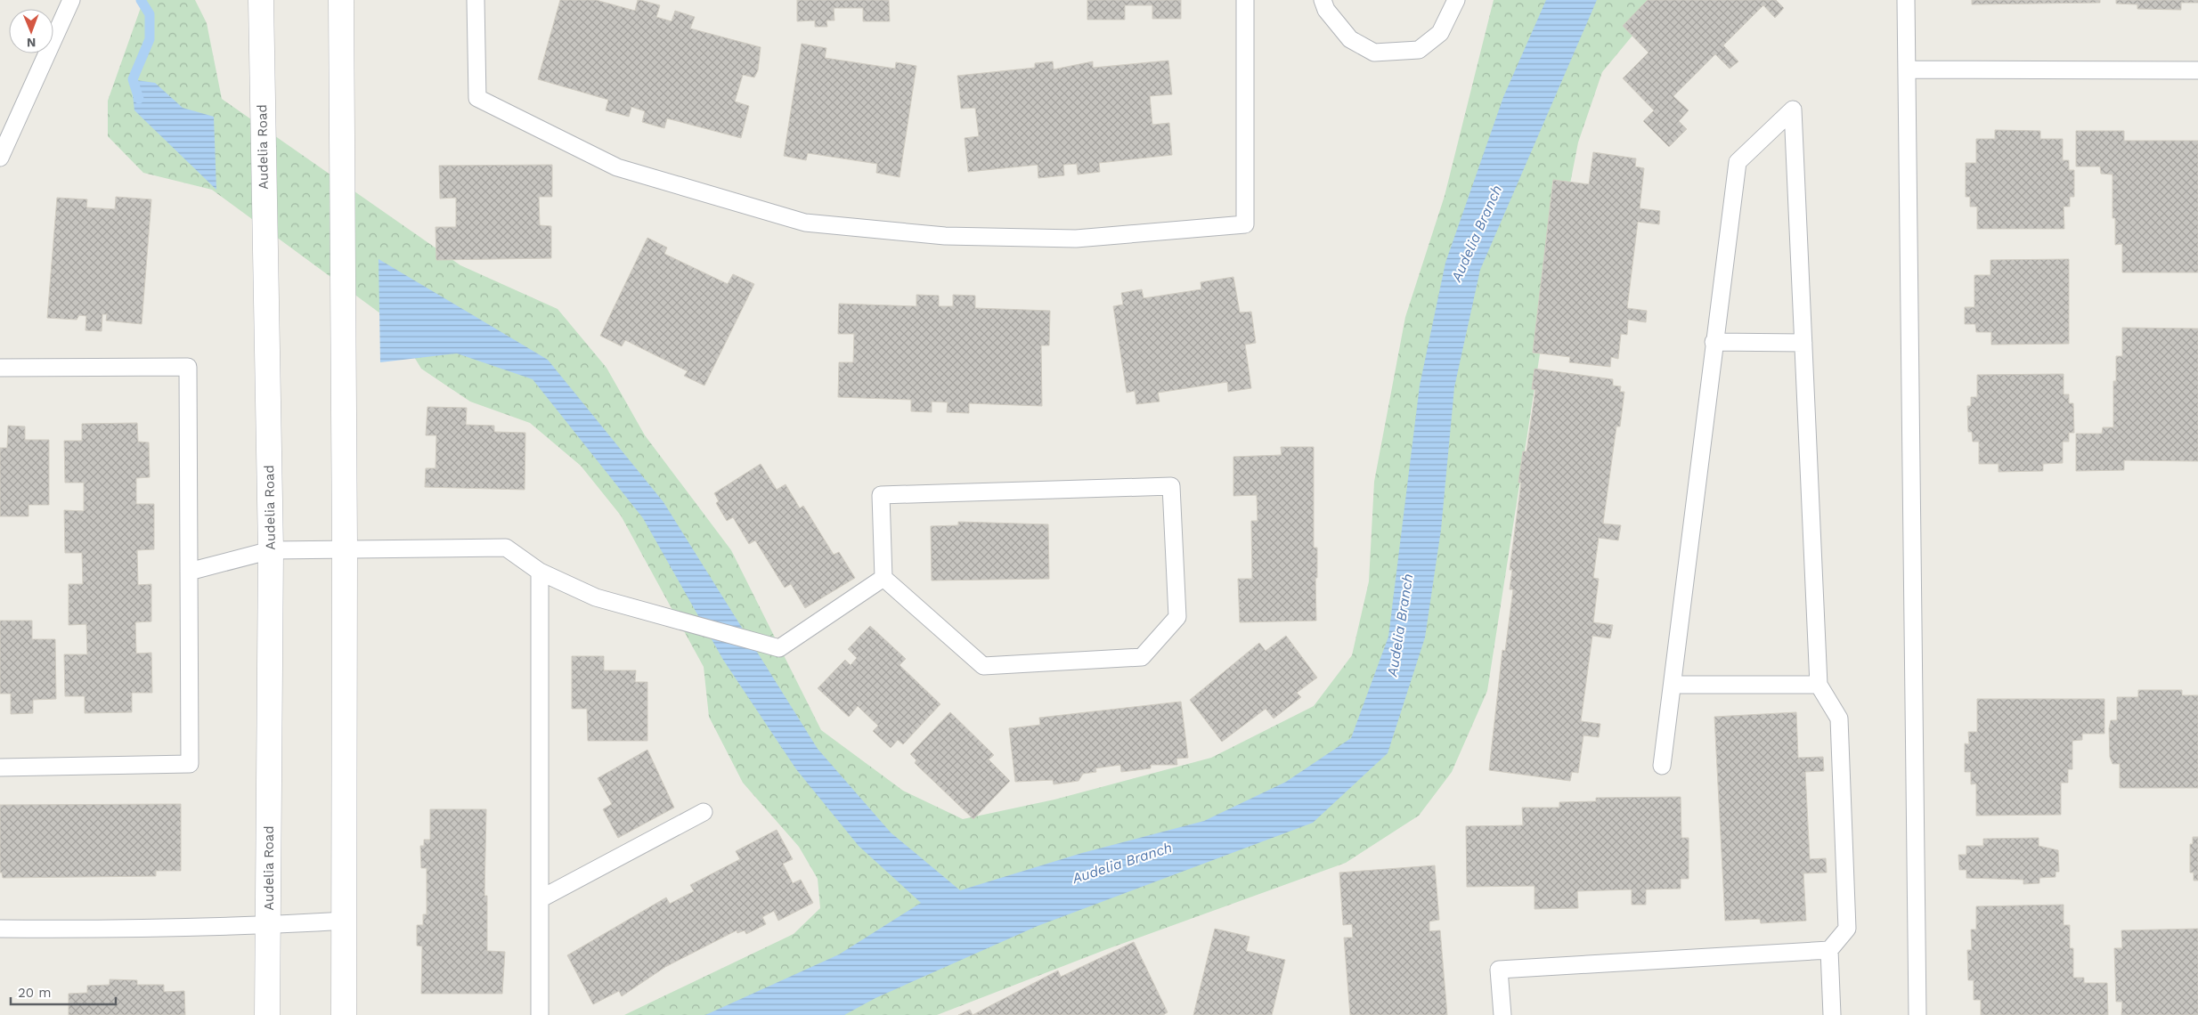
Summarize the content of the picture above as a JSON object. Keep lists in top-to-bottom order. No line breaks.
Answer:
{"streets":{"main road":["Audelia Road"]},"water":["Audelia Branch"],"scale_bar":"20 m","north":"bottom"}
